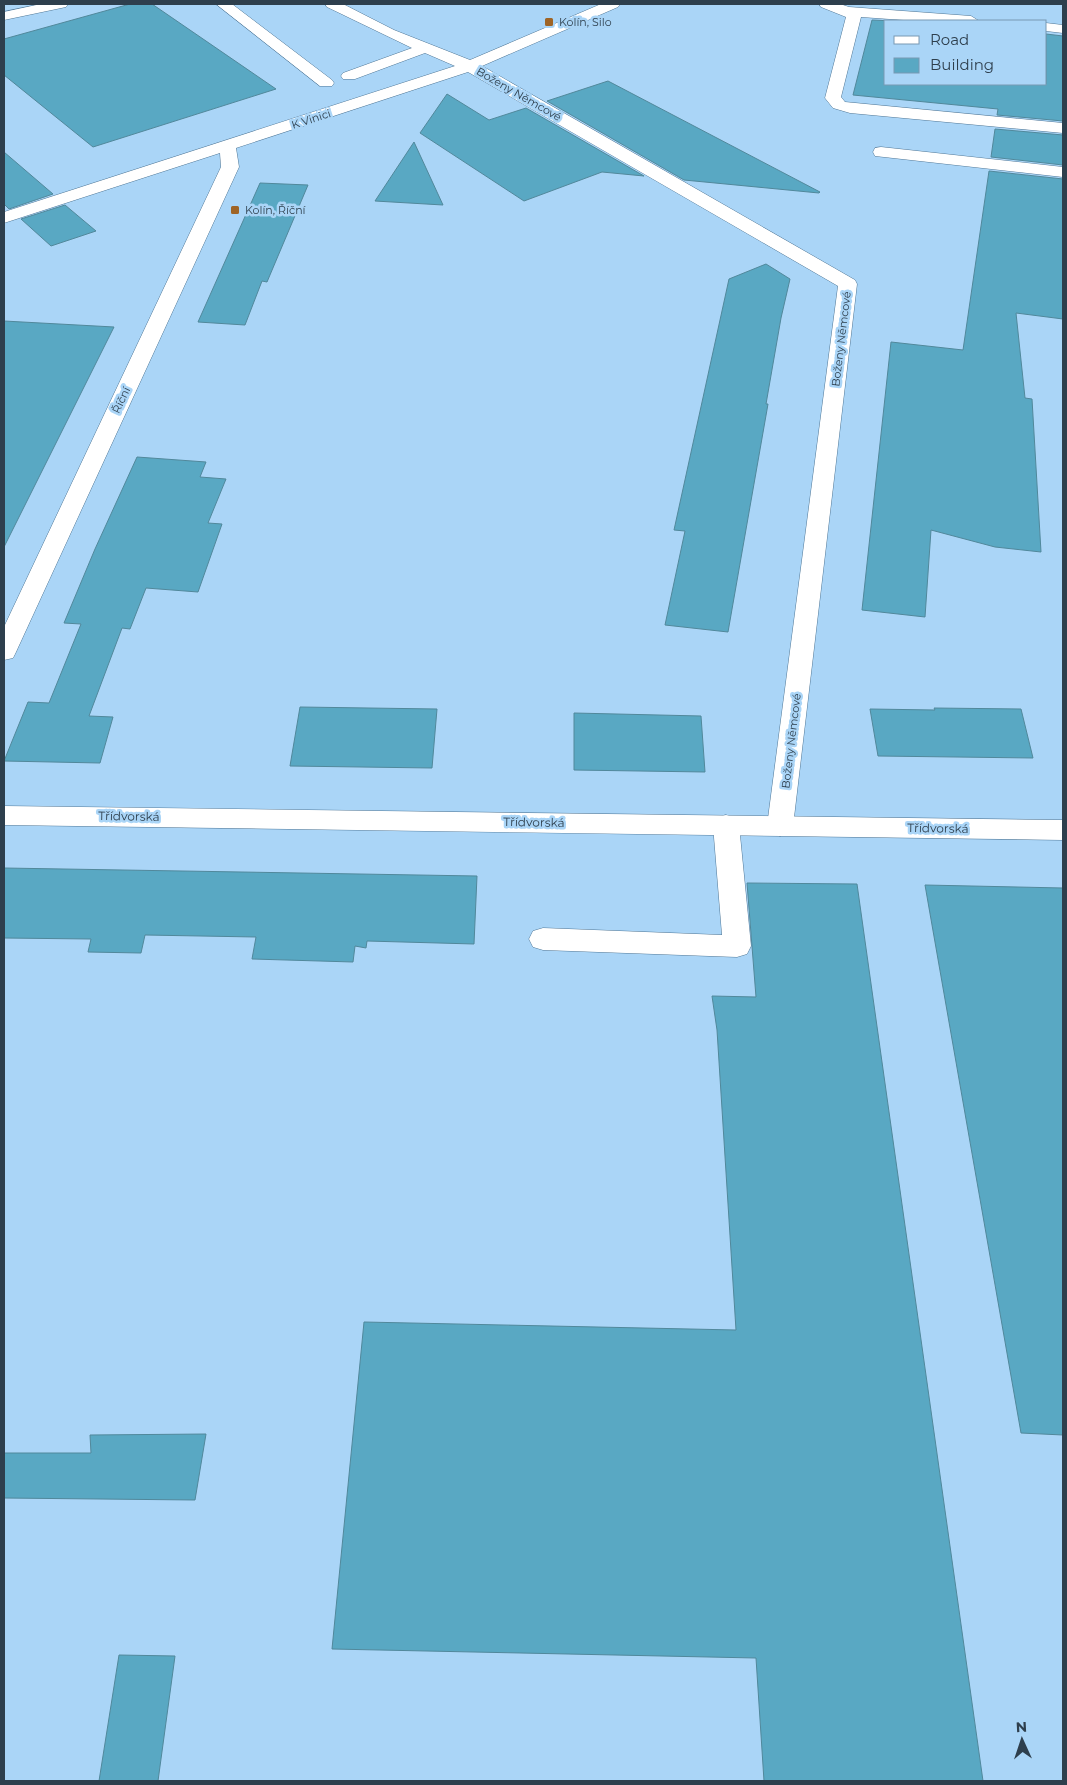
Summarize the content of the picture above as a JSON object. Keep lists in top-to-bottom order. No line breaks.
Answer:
{"streets":{"street":["Boženy Němcové","K Vinici","Říční","Třídvorská"]},"crossings":[["Boženy Němcové","K Vinici"],["Boženy Němcové","Třídvorská"],["K Vinici","Říční"]],"places":{"transit":["Kolín, Silo","Kolín, Říční"]},"legend":["Road","Building"],"north":"top"}
